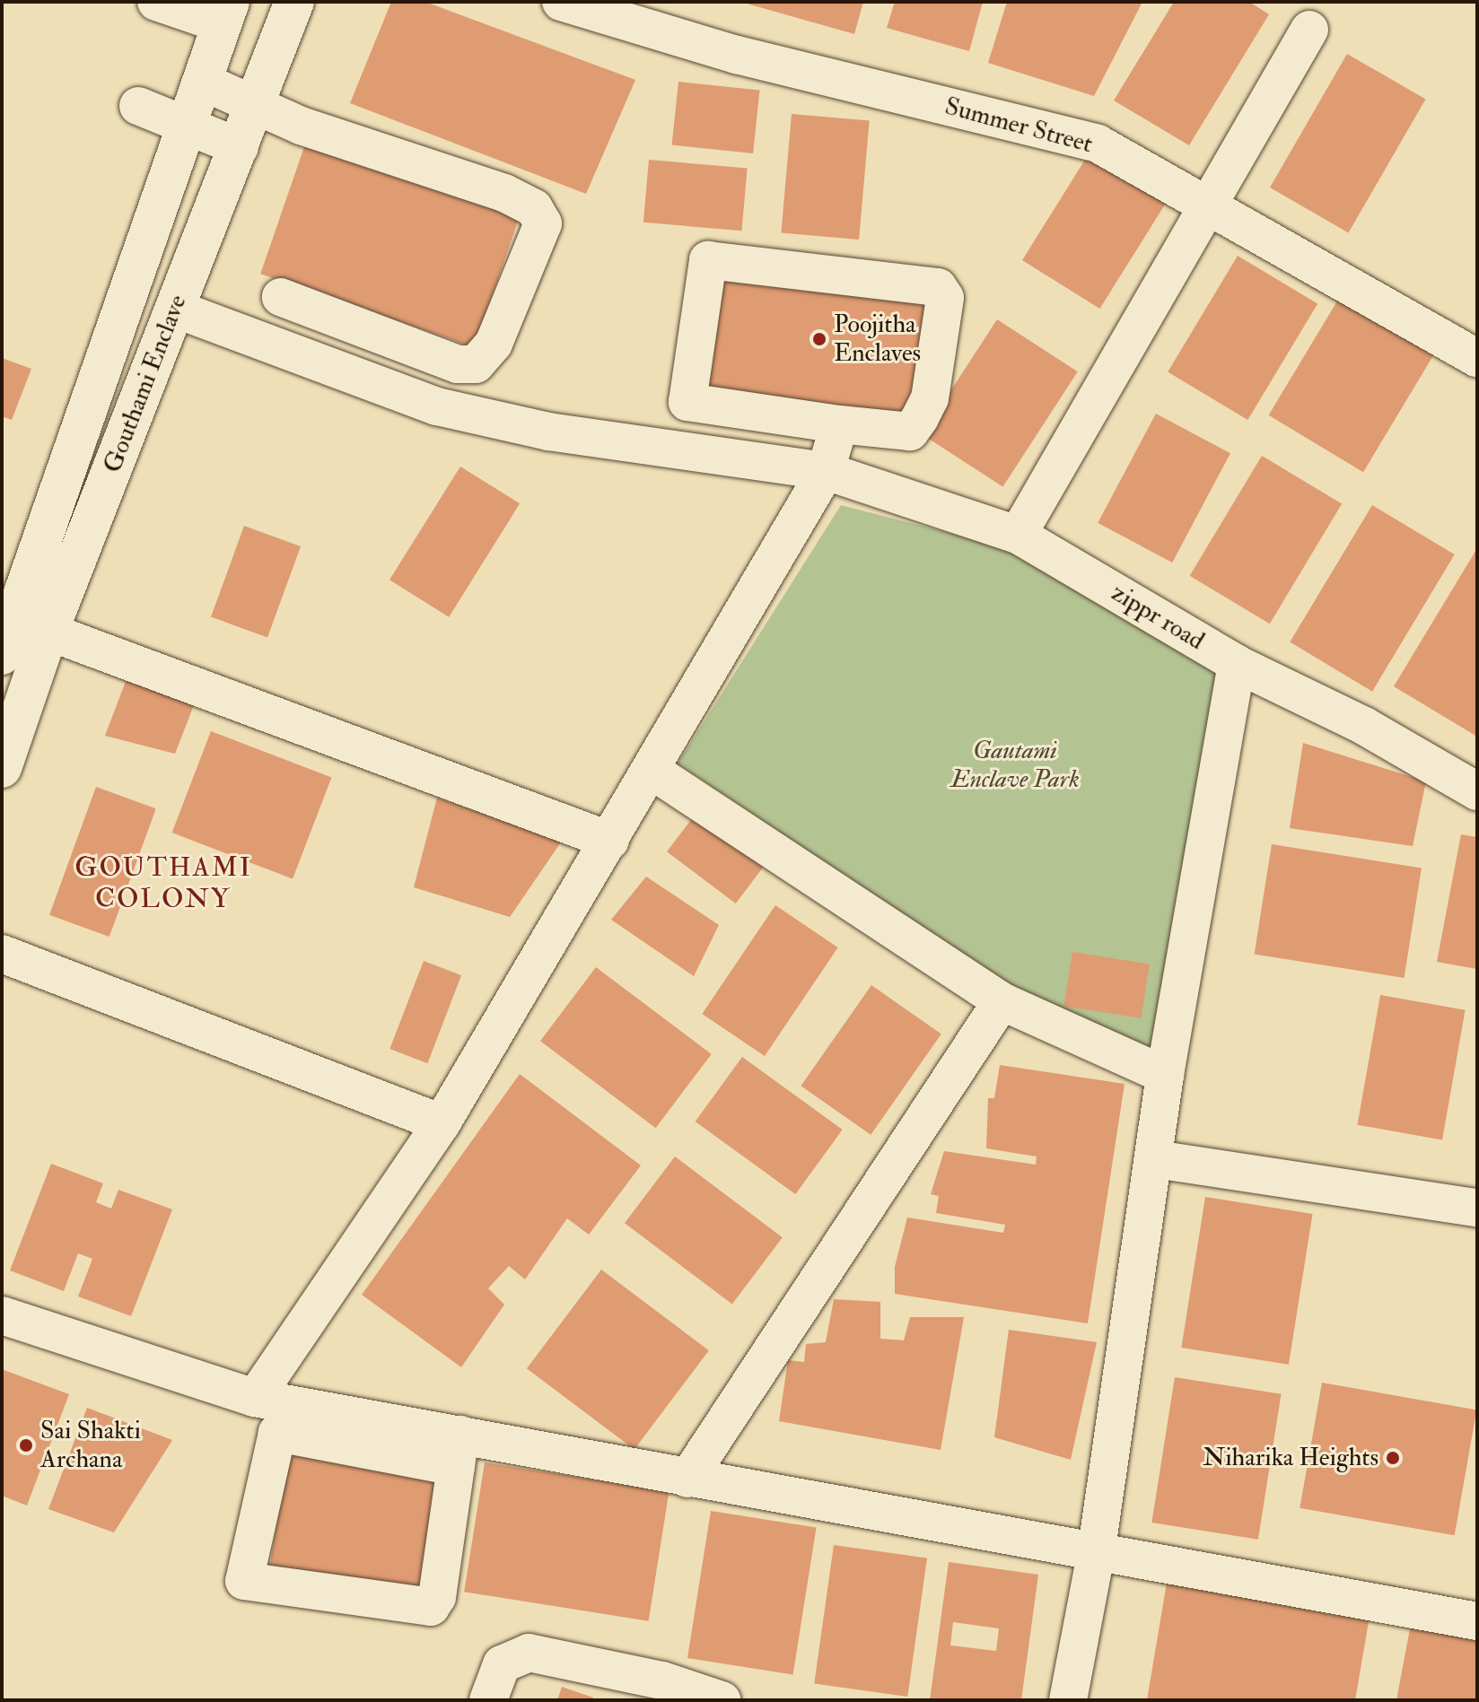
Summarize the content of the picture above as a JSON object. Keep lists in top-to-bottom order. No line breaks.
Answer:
{"streets":{"street":["Summer Street","Gouthami Enclave","zippr road"]},"crossings":[["Gouthami Enclave","zippr road"]],"districts":["GOUTHAMI COLONY"],"parks":["Gautami Enclave Park"],"places":["Poojitha Enclaves","Sai Shakti Archana","Niharika Heights"]}
